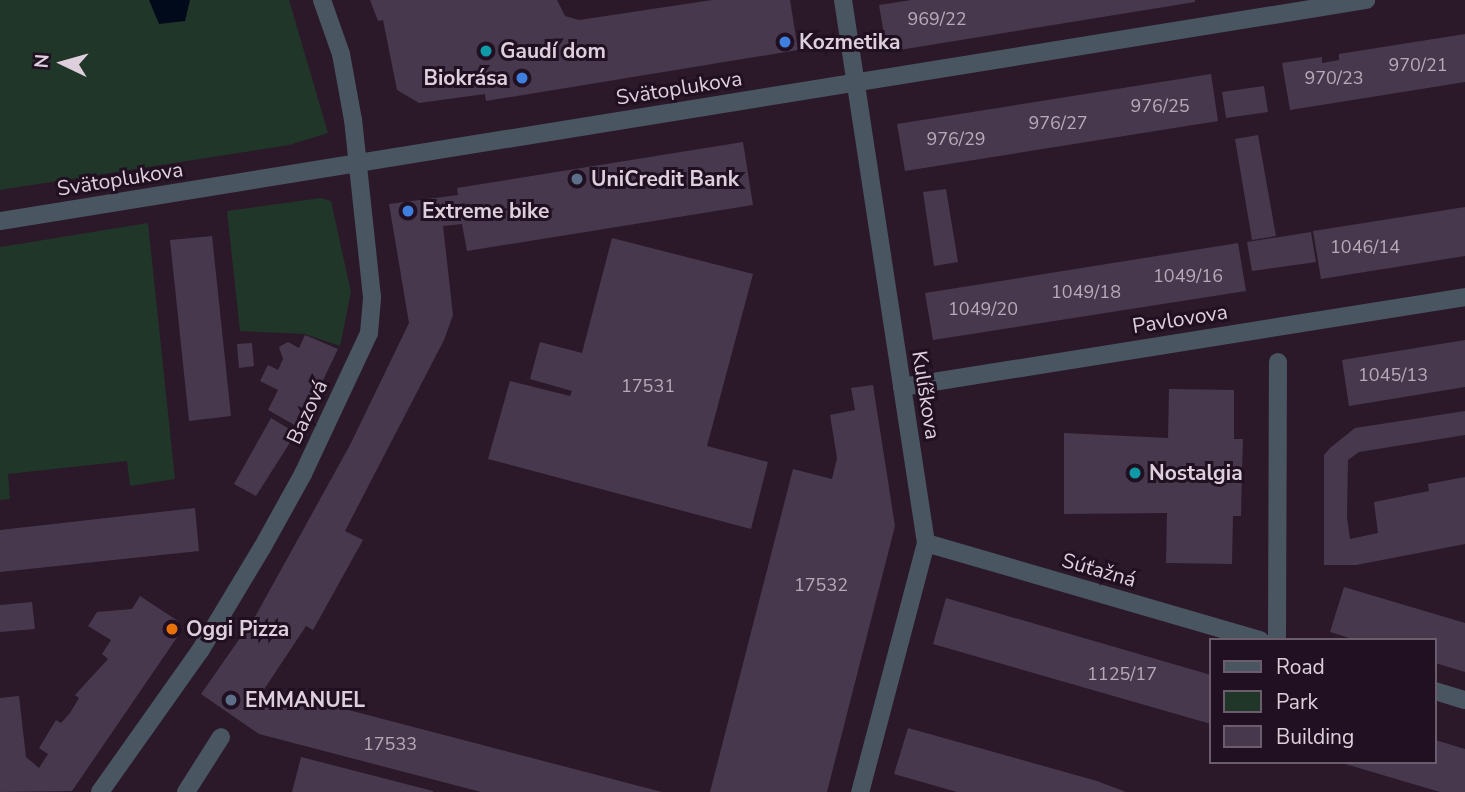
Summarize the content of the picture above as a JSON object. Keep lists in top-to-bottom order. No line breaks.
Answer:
{"streets":{"street":["Svätoplukova","Pavlovova","Kulíškova","Bazová","Súťažná"]},"crossings":[["Svätoplukova","Kulíškova"],["Svätoplukova","Bazová"],["Pavlovova","Kulíškova"],["Kulíškova","Súťažná"]],"places":["Kozmetika","Gaudí dom","Biokrása","UniCredit Bank","Extreme bike","Nostalgia","Oggi Pizza","EMMANUEL"],"house_numbers":["969/22","970/21","970/23","976/25","976/27","976/29","1046/14","1049/16","1049/18","1049/20","1045/13","17531","17532","1125/17","17533"],"legend":["Road","Park","Building"],"north":"left"}
